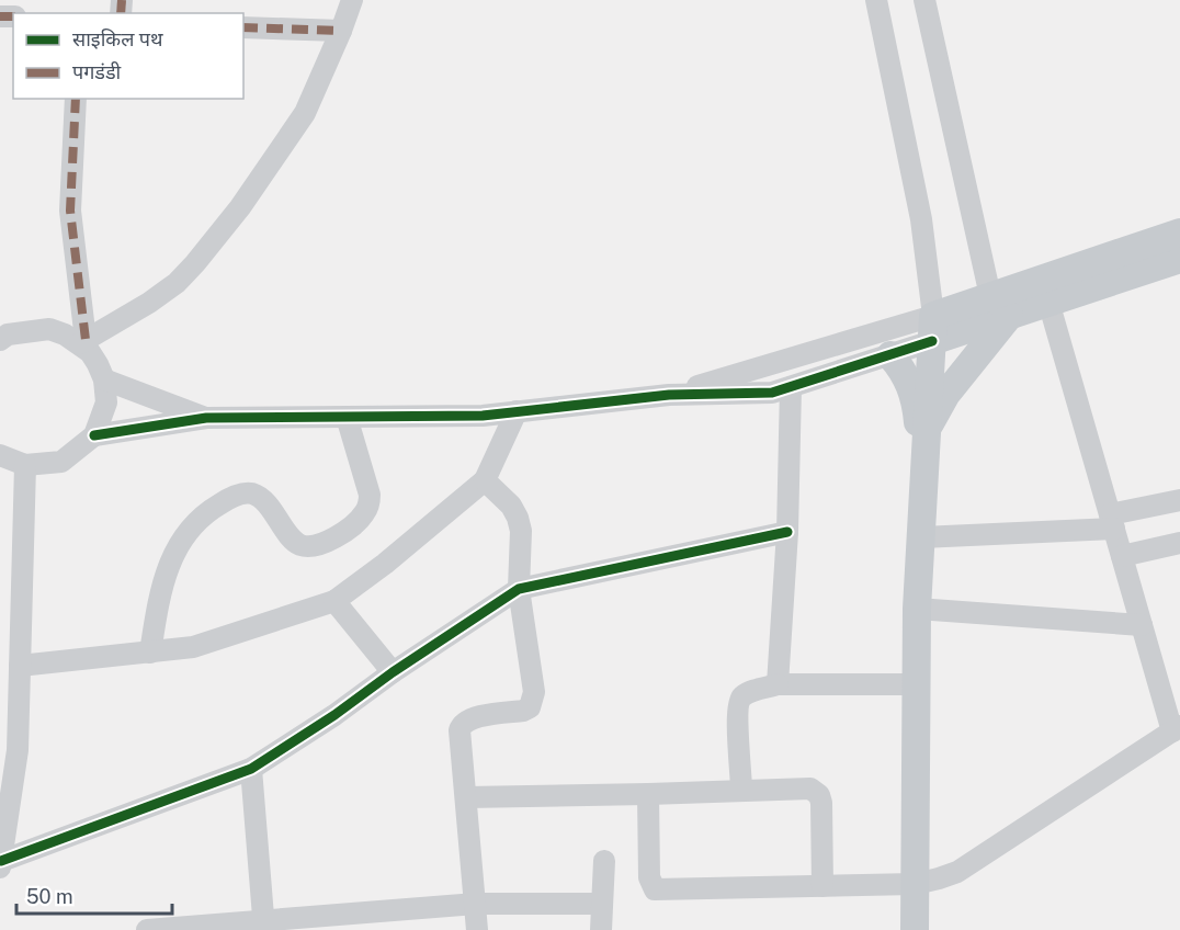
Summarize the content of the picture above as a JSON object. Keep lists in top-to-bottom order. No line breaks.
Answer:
{"legend":["साइकिल पथ","पगडंडी"],"scale_bar":"50 m"}
